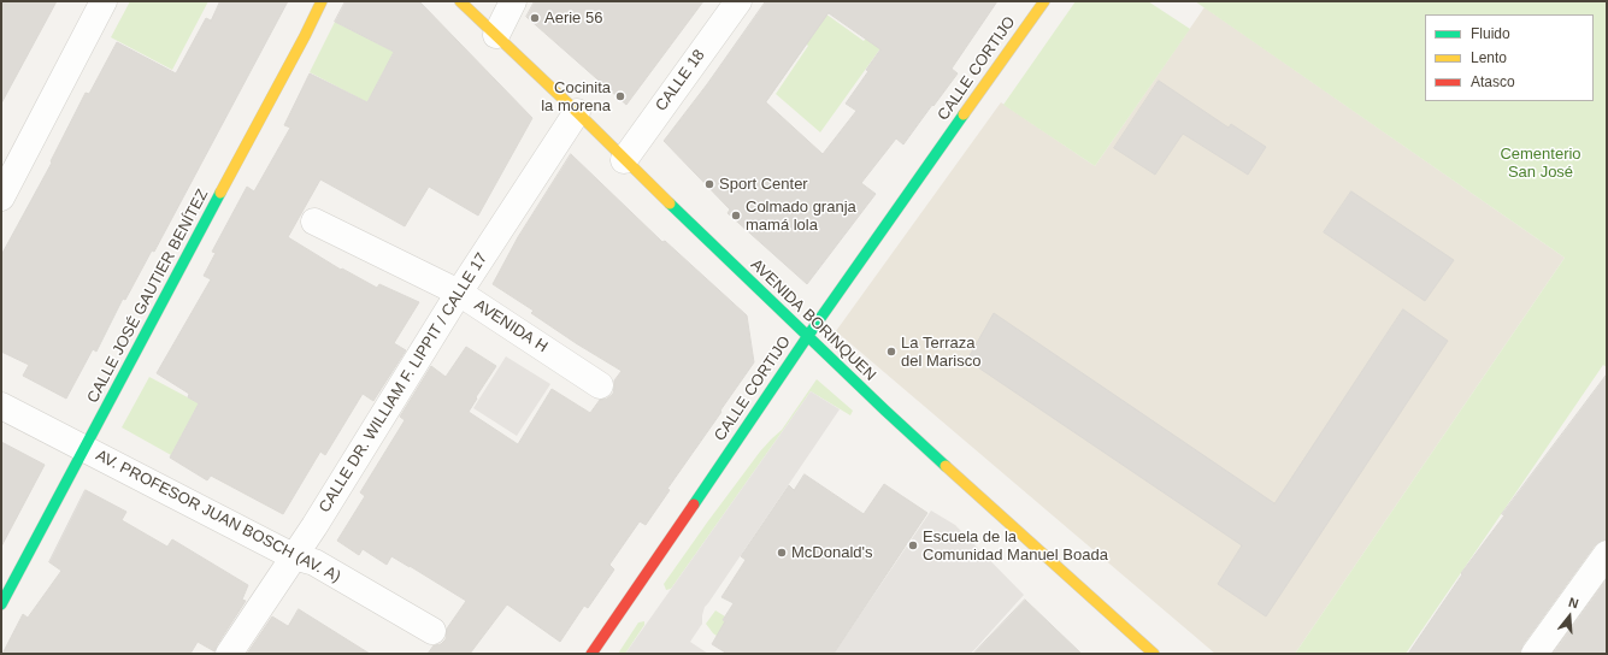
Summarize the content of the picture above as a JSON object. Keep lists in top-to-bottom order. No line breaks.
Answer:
{"streets":{"street":["CALLE CORTIJO","CALLE 18","CALLE JOSÉ GAUTIER BENÍTEZ","AVENIDA BORINQUEN","AVENIDA H","CALLE DR. WILLIAM F. LIPPIT / CALLE 17","AV. PROFESOR JUAN BOSCH (AV. A)"]},"crossings":[["CALLE CORTIJO","AVENIDA BORINQUEN"],["CALLE 18","AVENIDA BORINQUEN"],["CALLE JOSÉ GAUTIER BENÍTEZ","AV. PROFESOR JUAN BOSCH (AV. A)"],["AVENIDA BORINQUEN","CALLE DR. WILLIAM F. LIPPIT / CALLE 17"],["AVENIDA H","CALLE DR. WILLIAM F. LIPPIT / CALLE 17"],["CALLE DR. WILLIAM F. LIPPIT / CALLE 17","AV. PROFESOR JUAN BOSCH (AV. A)"]],"parks":["Cementerio San José"],"places":["Aerie 56","Cocinita la morena","Sport Center","Colmado granja mamá lola","La Terraza del Marisco","Escuela de la Comunidad Manuel Boada","McDonald's"],"legend":["Fluido","Lento","Atasco"],"north":"top"}
